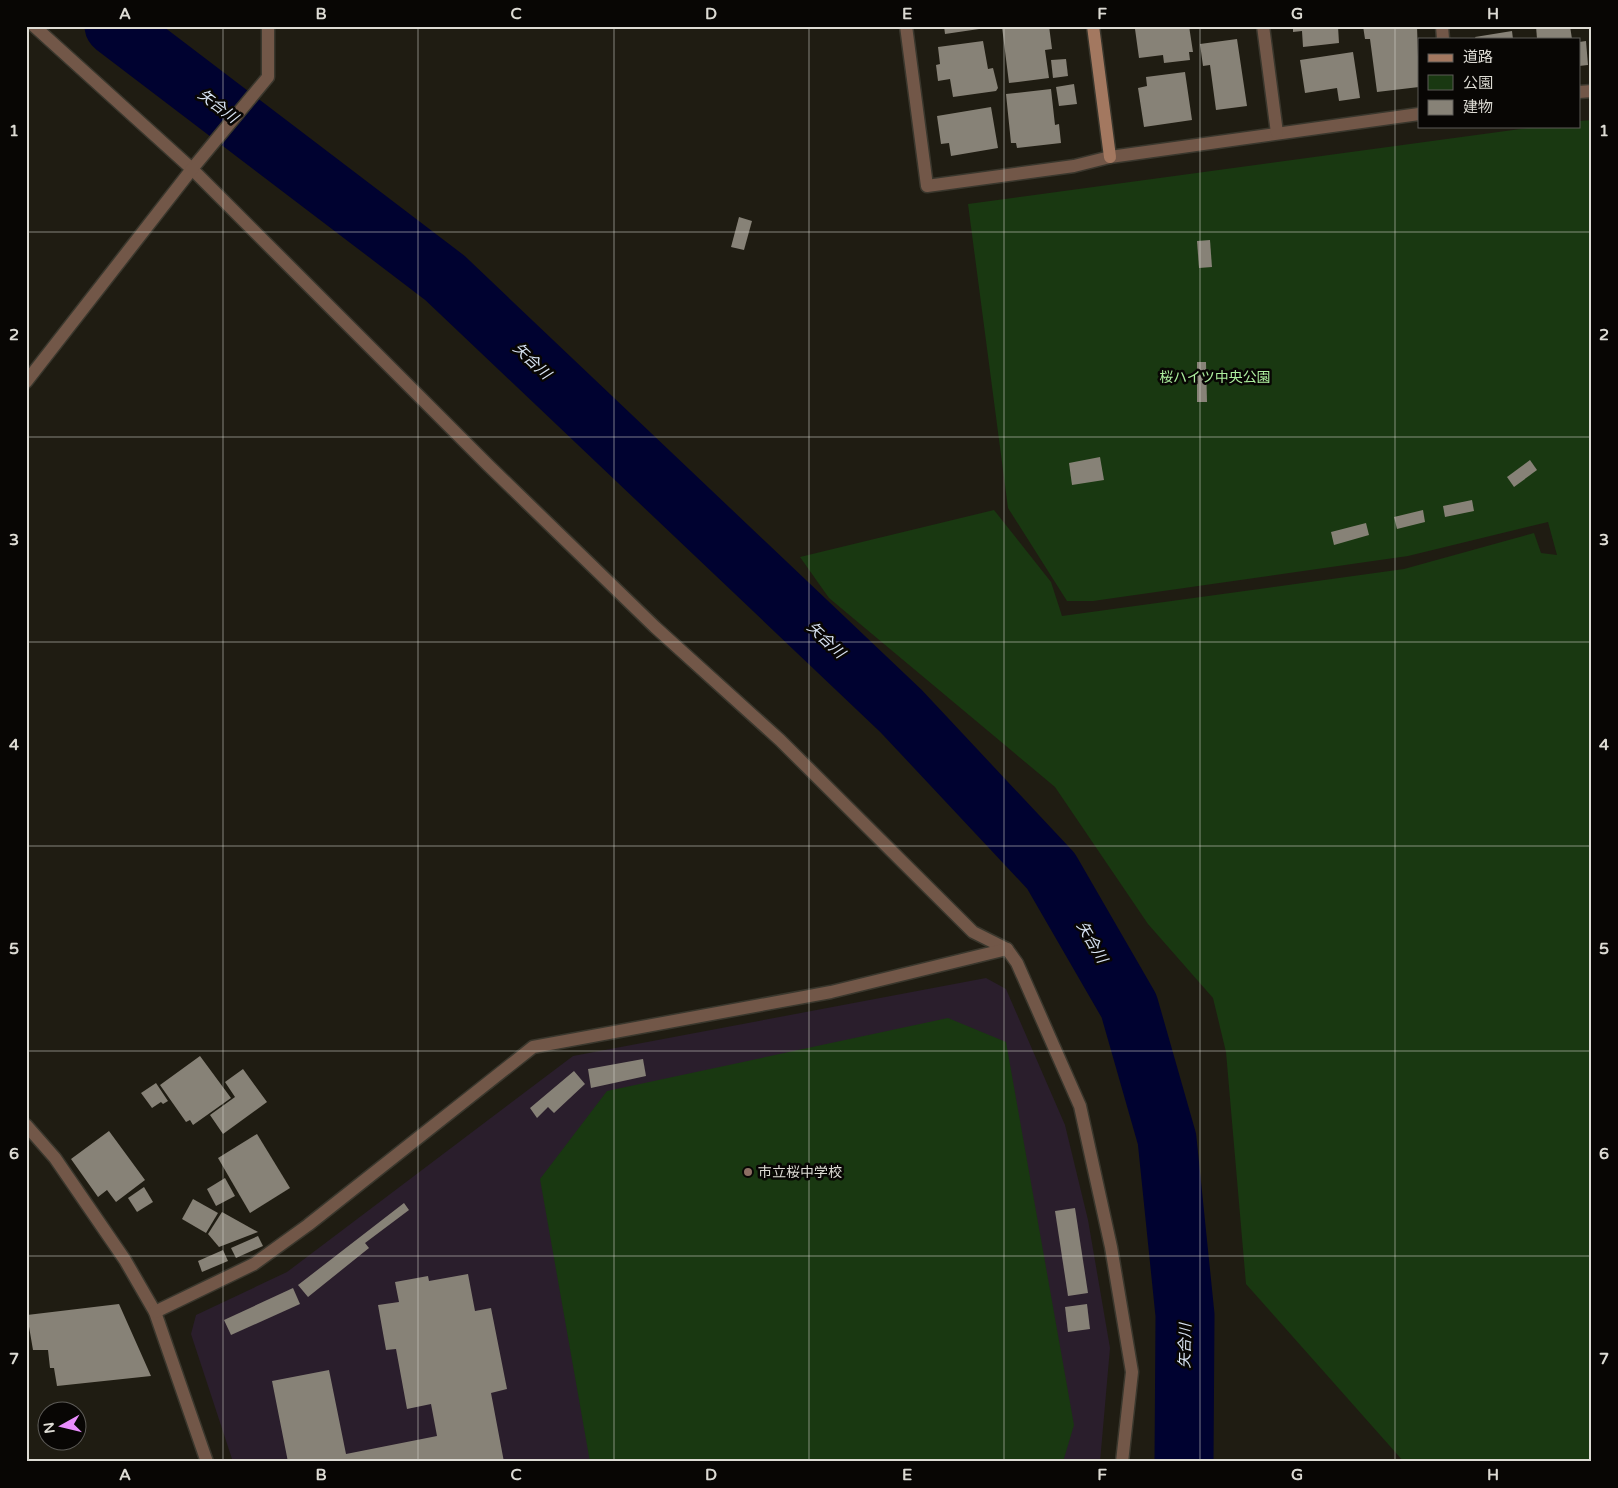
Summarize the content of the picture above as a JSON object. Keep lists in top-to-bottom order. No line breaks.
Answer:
{"water":["矢合川"],"parks":["桜ハイツ中央公園"],"places":["市立桜中学校"],"legend":["道路","公園","建物"],"north":"left","grid":{"columns":["A","B","C","D","E","F","G","H"],"rows":["1","2","3","4","5","6","7"]}}
